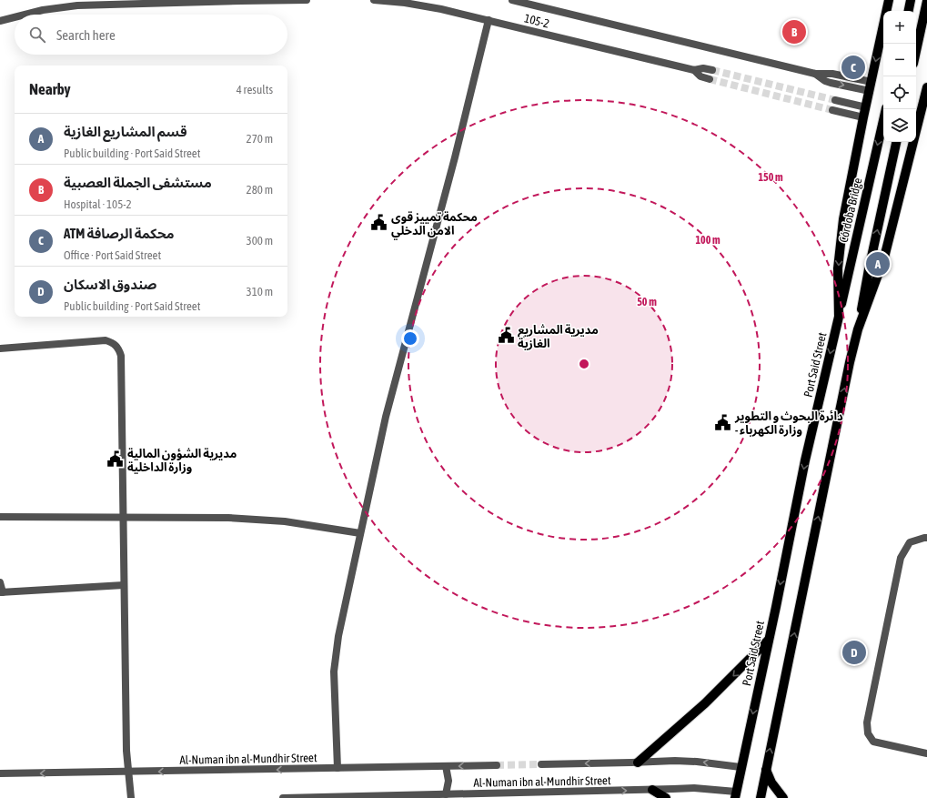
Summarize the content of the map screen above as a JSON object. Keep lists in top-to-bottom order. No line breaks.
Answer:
{"streets":{"main road":["Córdoba Bridge","Port Said Street"],"street":["105-2","Al-Numan ibn al-Mundhir Street"]},"crossings":[["Córdoba Bridge","Port Said Street"],["Port Said Street","Al-Numan ibn al-Mundhir Street"]],"places":{"public building":["محكمة تمييز قوى الامن الدخلي","مديرية المشاريع الغازية","دائرة البحوث و التطوير - وزارة الكهرباء","مديرية الشؤون المالية وزارة الداخلية"]},"page":{"map_buttons":["+","−"],"search":"Search here","pins":["B","C","A","D"],"heading":["Nearby","4 results"],"list":[{"mark":"A","name":"قسم المشاريع الغازية","note":"Public building · Port Said Street","value":"270 m"},{"mark":"B","name":"مستشفى الجملة العصبية","note":"Hospital · 105-2","value":"280 m"},{"mark":"C","name":"ATM محكمة الرصافة","note":"Office · Port Said Street","value":"300 m"},{"mark":"D","name":"صندوق الاسكان","note":"Public building · Port Said Street","value":"310 m"}]},"rings":["150 m","100 m","50 m"]}
